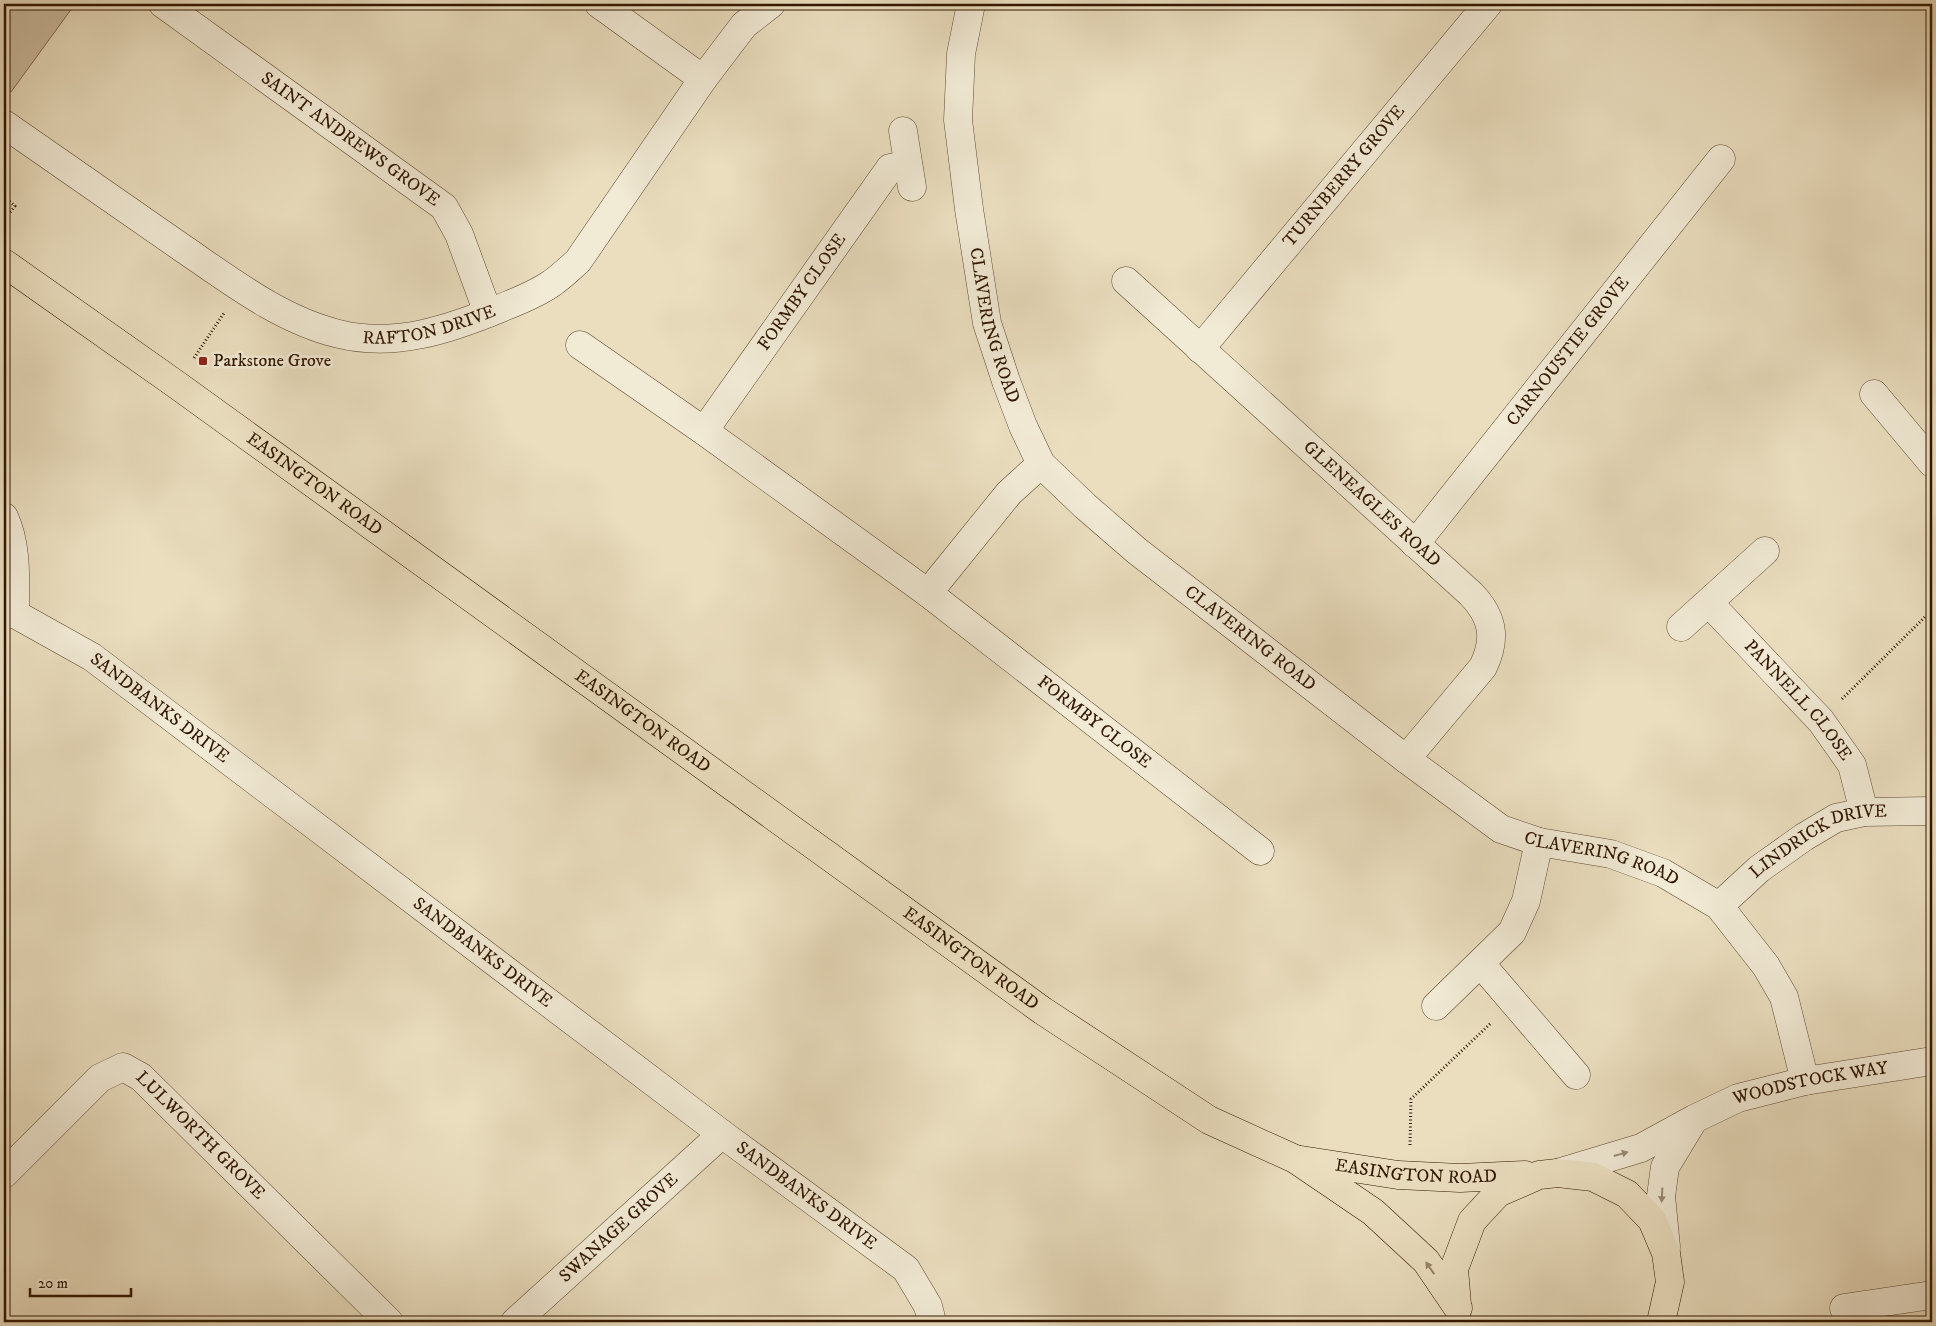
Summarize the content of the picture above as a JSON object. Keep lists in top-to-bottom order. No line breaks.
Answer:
{"streets":{"main road":["EASINGTON ROAD"],"street":["SAINT ANDREWS GROVE","TURNBERRY GROVE","FORMBY CLOSE","RAFTON DRIVE","CLAVERING ROAD","CARNOUSTIE GROVE","GLENEAGLES ROAD","PANNELL CLOSE","SANDBANKS DRIVE","LINDRICK DRIVE","WOODSTOCK WAY","LULWORTH GROVE","SWANAGE GROVE"]},"crossings":[["SAINT ANDREWS GROVE","RAFTON DRIVE"],["TURNBERRY GROVE","GLENEAGLES ROAD"],["CLAVERING ROAD","GLENEAGLES ROAD"],["CLAVERING ROAD","LINDRICK DRIVE"],["CLAVERING ROAD","WOODSTOCK WAY"],["CARNOUSTIE GROVE","GLENEAGLES ROAD"],["EASINGTON ROAD","WOODSTOCK WAY"],["PANNELL CLOSE","LINDRICK DRIVE"],["SANDBANKS DRIVE","SWANAGE GROVE"]],"one_way":["WOODSTOCK WAY"],"places":{"transit":["Parkstone Grove"]},"scale_bar":"20 m"}
